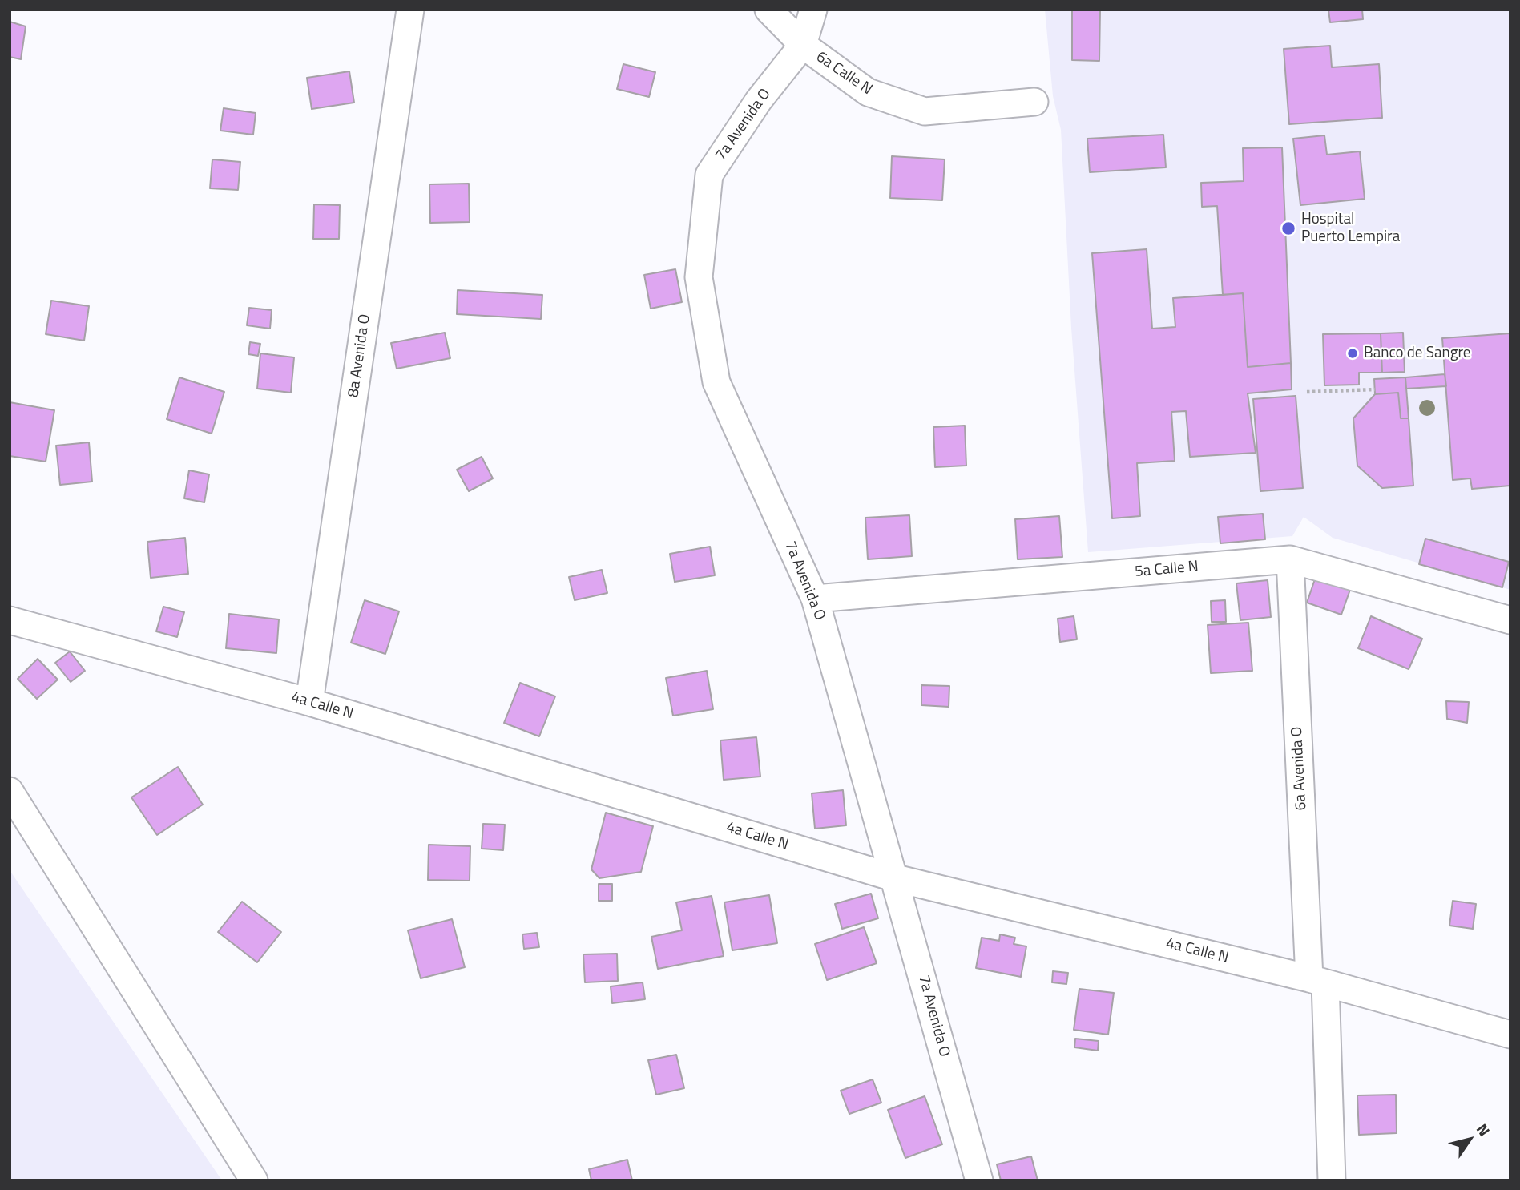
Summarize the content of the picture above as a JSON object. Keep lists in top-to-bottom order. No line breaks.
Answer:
{"streets":{"street":["6a Calle N","7a Avenida O","8a Avenida O","5a Calle N","4a Calle N","6a Avenida O"]},"crossings":[["6a Calle N","7a Avenida O"],["7a Avenida O","5a Calle N"],["7a Avenida O","4a Calle N"],["8a Avenida O","4a Calle N"],["5a Calle N","6a Avenida O"],["4a Calle N","6a Avenida O"]],"places":["Hospital Puerto Lempira","Banco de Sangre"],"north":"top right"}
